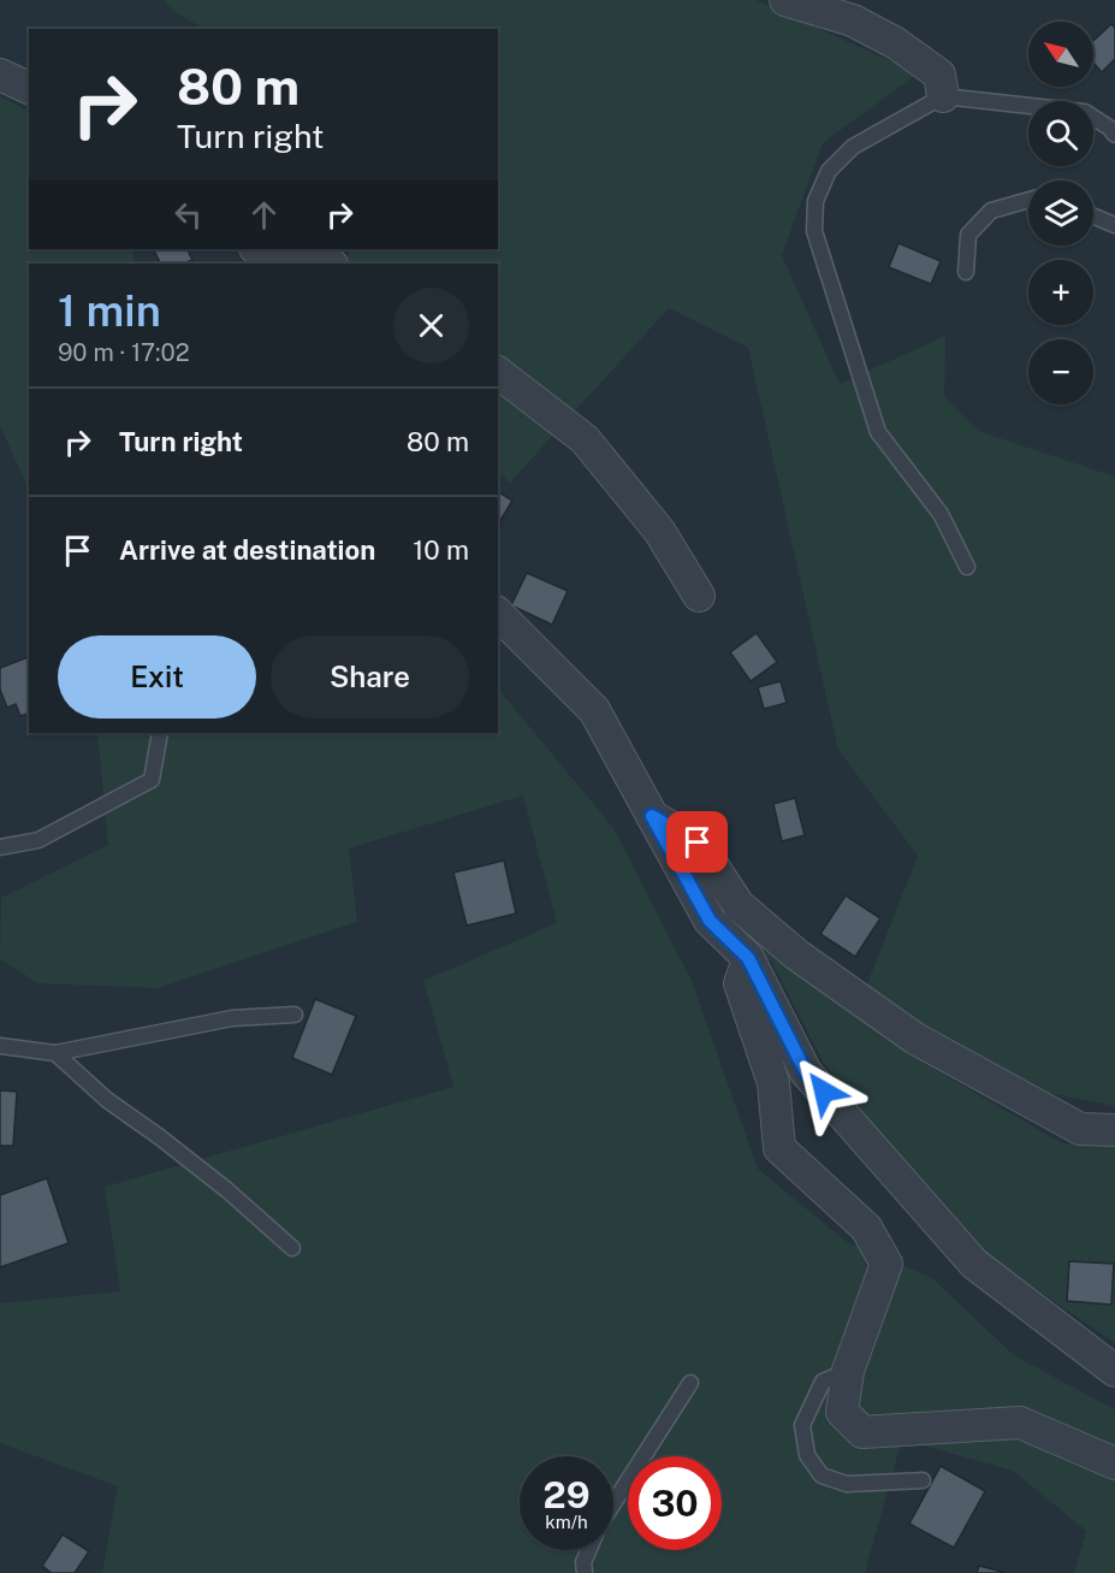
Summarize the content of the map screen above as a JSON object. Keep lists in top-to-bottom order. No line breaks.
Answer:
{"north":"top left","page":{"map_buttons":["+","−"],"turn":["80 m","Turn right"],"heading":["1 min","90 m · 17:02"],"list":[{"name":"Turn right","value":"80 m"},{"name":"Arrive at destination","value":"10 m"}],"buttons":["Exit","Share"],"speed":"29 km/h","limit":"30"}}
